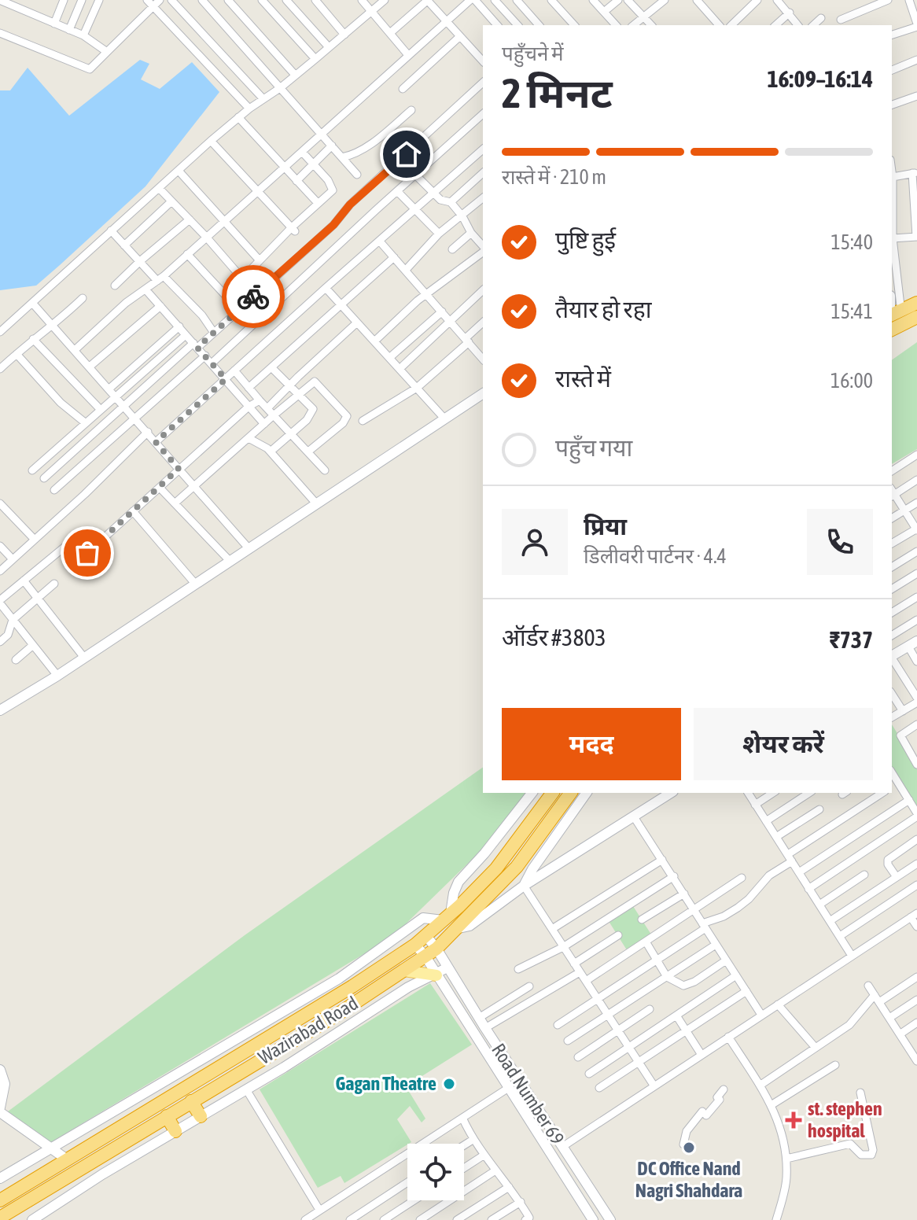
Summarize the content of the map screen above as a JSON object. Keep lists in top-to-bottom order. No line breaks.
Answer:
{"streets":{"highway":["Wazirabad Road"],"street":["Road Number 69"]},"crossings":[["Wazirabad Road","Road Number 69"]],"places":{"other":["Gagan Theatre","DC Office Nand Nagri Shahdara"],"health":["st. stephen hospital"]},"page":{"heading":["2 मिनट","पहुँचने में","16:09–16:14"],"panel":["प्रिया","डिलीवरी पार्टनर · 4.4","ऑर्डर #3803","₹737"],"bar":"रास्ते में · 210 m","list":[["पुष्टि हुई","15:40"],["तैयार हो रहा","15:41"],["रास्ते में","16:00"],"पहुँच गया"],"buttons":["मदद","शेयर करें"]}}
